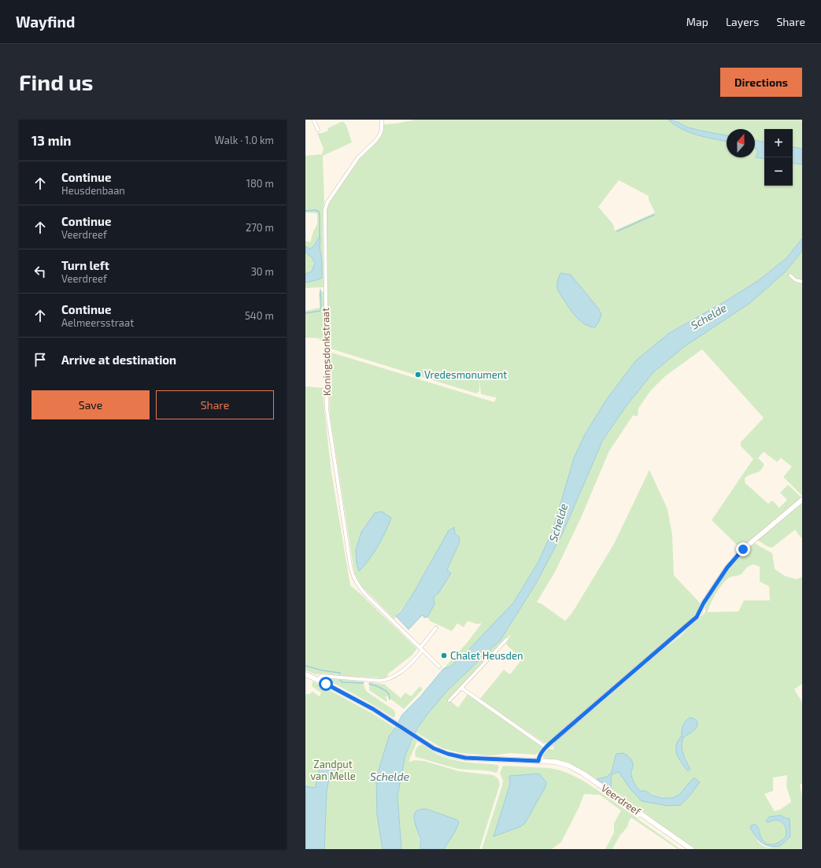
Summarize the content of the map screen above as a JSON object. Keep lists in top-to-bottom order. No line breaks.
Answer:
{"streets":{"main road":["Veerdreef"],"street":["Koningsdonkstraat"]},"water":["Schelde"],"parks":["Zandput van Melle"],"places":["Vredesmonument","Chalet Heusden"],"north":"top","page":{"header":"Wayfind","nav":["Map","Layers","Share"],"buttons":["Directions",["Save","Share"]],"title":"Find us","heading":["13 min","Walk · 1.0 km"],"map_buttons":["+","−"],"list":[["Continue","Heusdenbaan","180 m"],["Continue","Veerdreef","270 m"],["Turn left","Veerdreef","30 m"],["Continue","Aelmeersstraat","540 m"],"Arrive at destination"]}}
